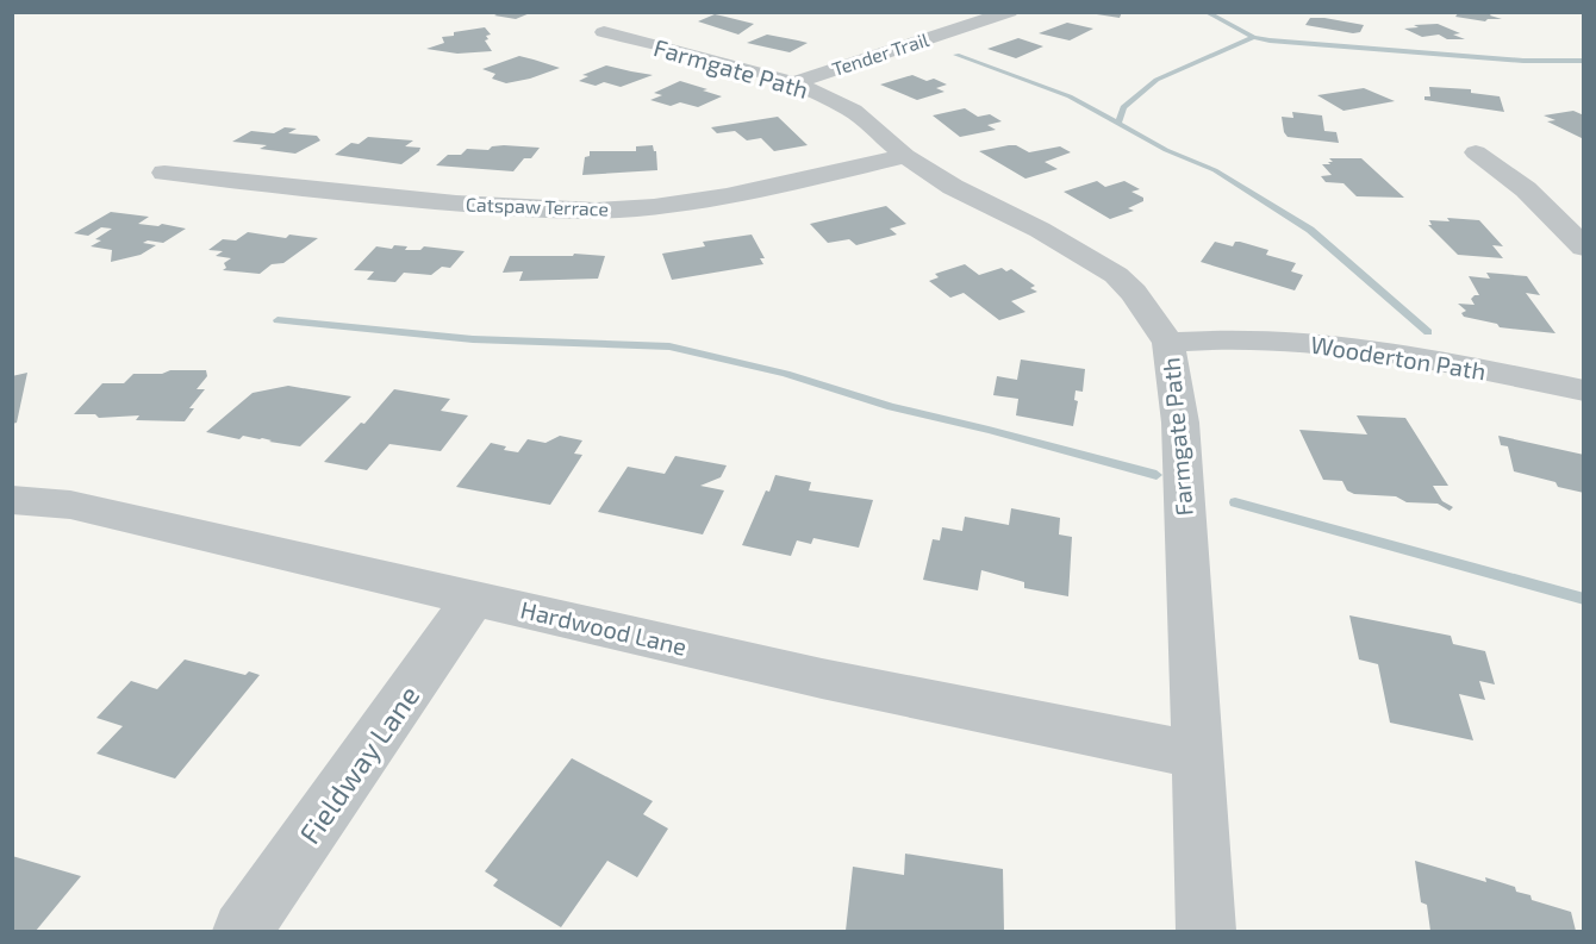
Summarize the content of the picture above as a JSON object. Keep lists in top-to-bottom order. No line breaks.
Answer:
{"streets":{"street":["Tender Trail","Farmgate Path","Catspaw Terrace","Wooderton Path","Hardwood Lane","Fieldway Lane"]},"crossings":[["Tender Trail","Farmgate Path"],["Farmgate Path","Catspaw Terrace"],["Farmgate Path","Wooderton Path"],["Farmgate Path","Hardwood Lane"],["Hardwood Lane","Fieldway Lane"]]}
